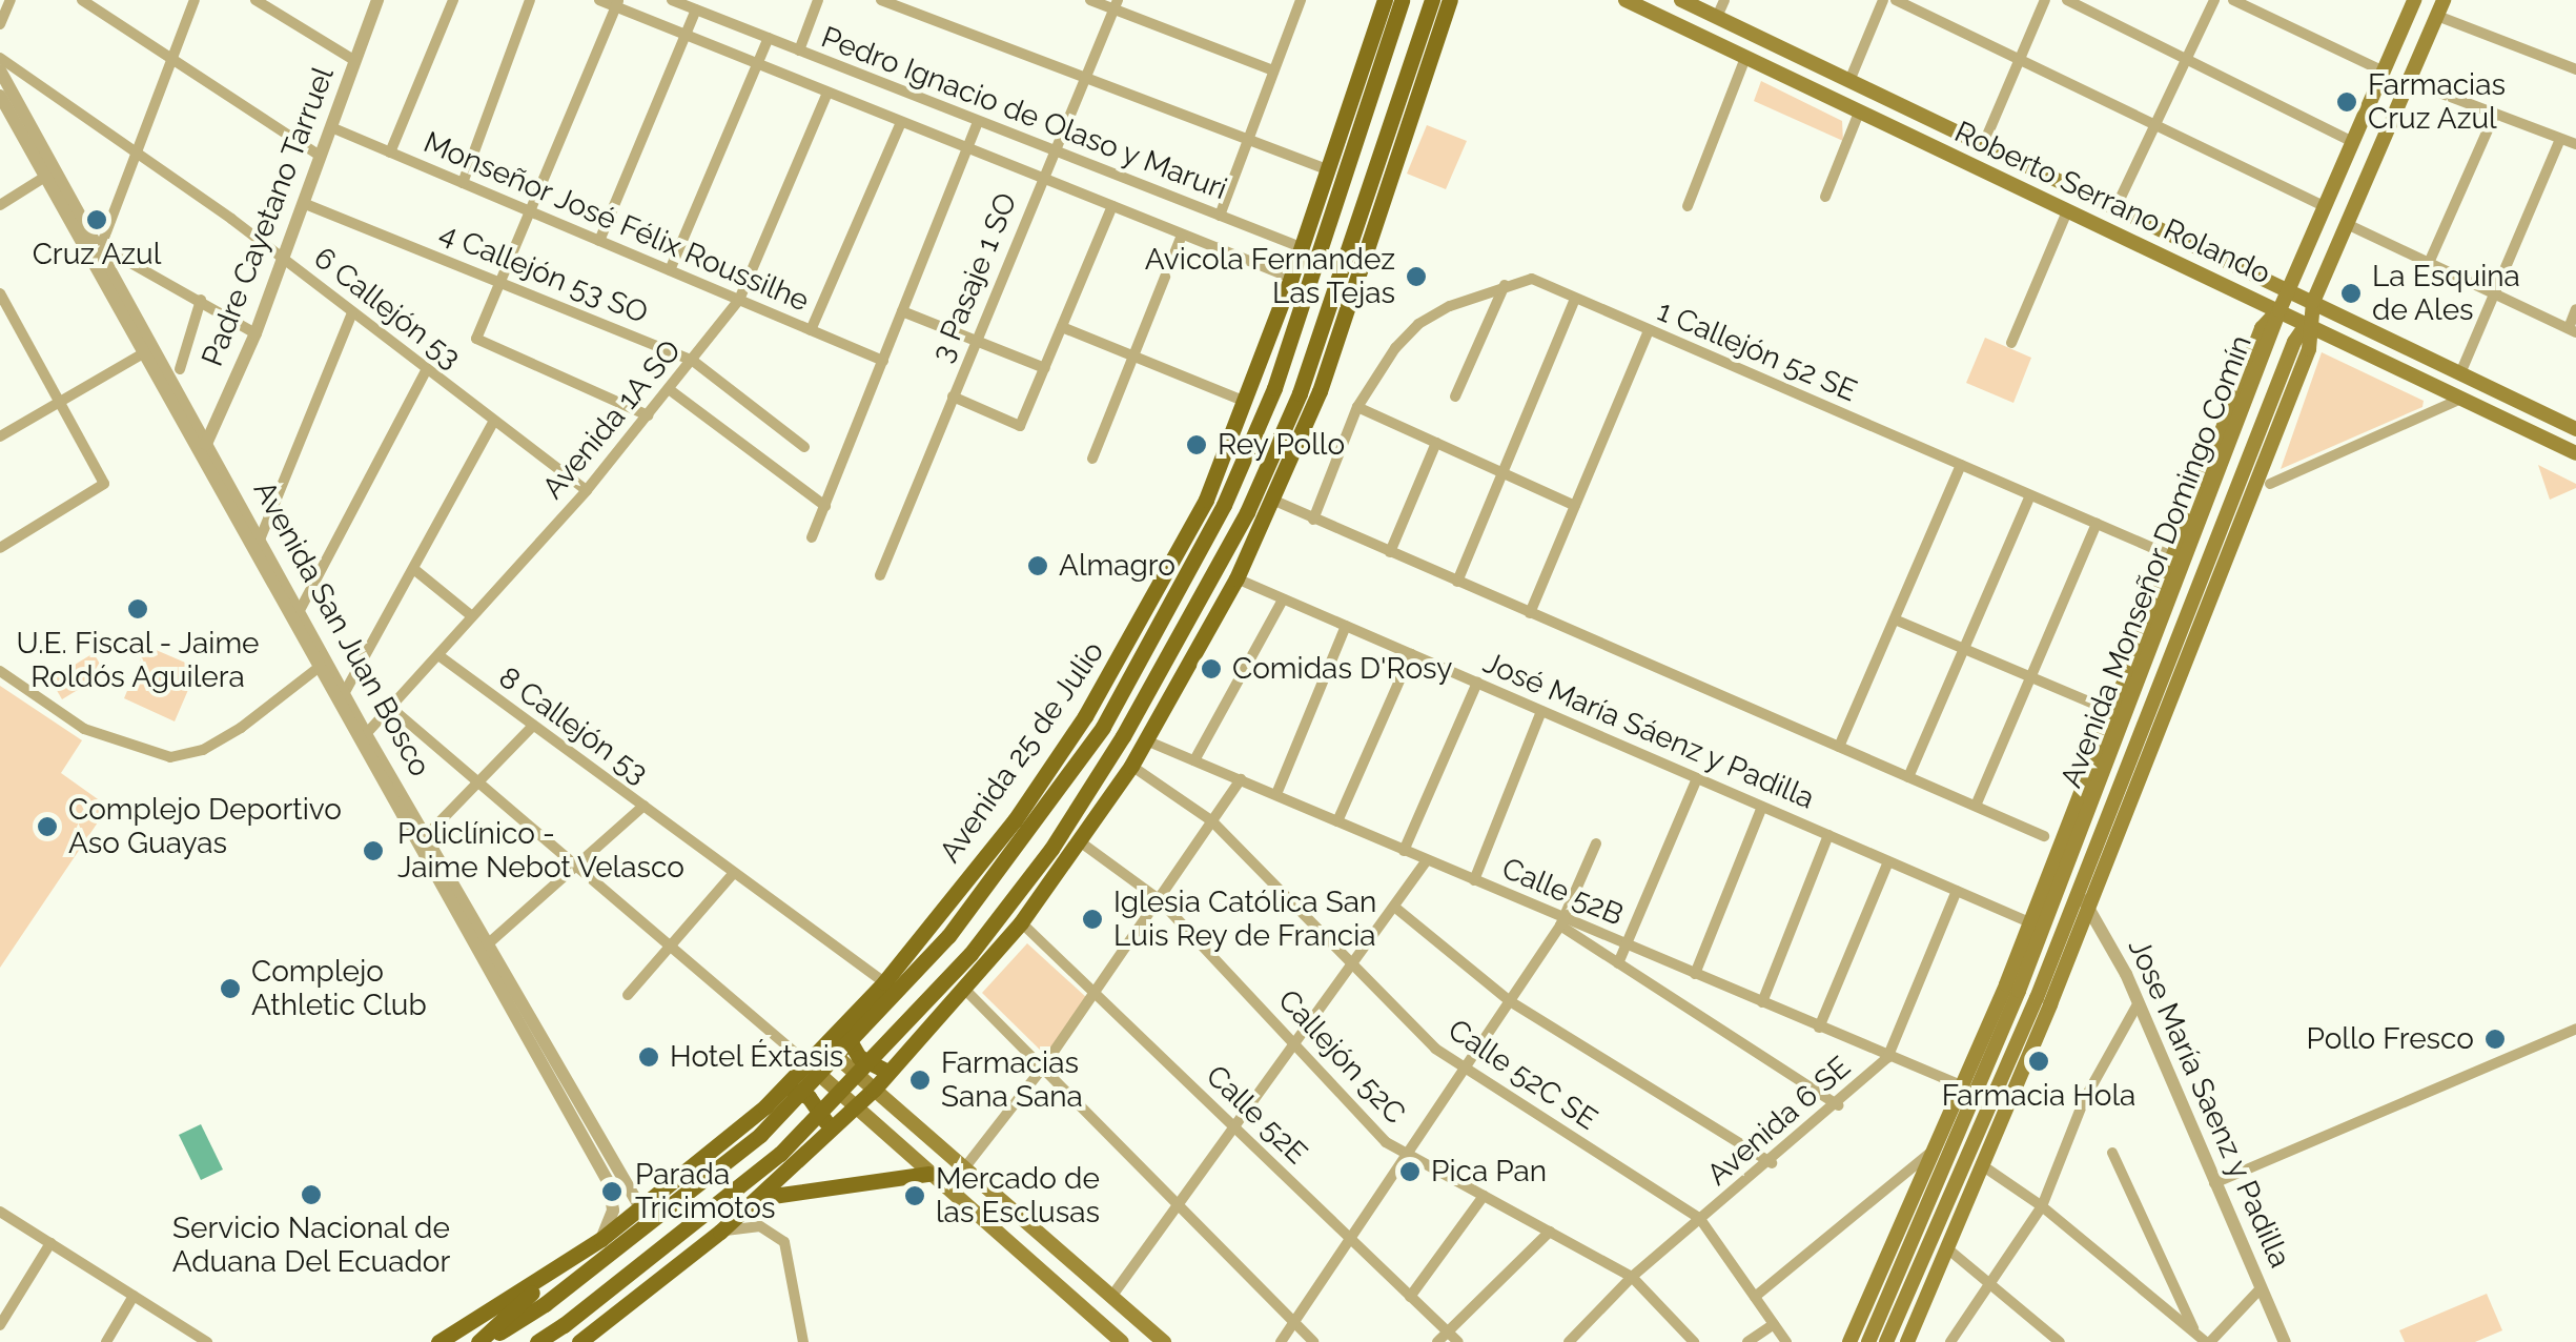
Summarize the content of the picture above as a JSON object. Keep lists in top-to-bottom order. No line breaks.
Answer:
{"streets":{"main road":["Roberto Serrano Rolando","Avenida Monseñor Domingo Comín","Avenida 25 de Julio"],"street":["Pedro Ignacio de Olaso y Maruri","Padre Cayetano Tarruel","Monseñor José Félix Roussilhe","4 Callejón 53 SO","3 Pasaje 1 SO","6 Callejón 53","1 Callejón 52 SE","Avenida 1A SO","Avenida San Juan Bosco","8 Callejón 53","José María Sáenz y Padilla","Calle 52B","Callejón 52C","Calle 52C SE","Jose María Saenz y Padilla","Calle 52E","Avenida 6 SE"]},"crossings":[["Pedro Ignacio de Olaso y Maruri","3 Pasaje 1 SO"],["Pedro Ignacio de Olaso y Maruri","Avenida 25 de Julio"],["Roberto Serrano Rolando","Avenida Monseñor Domingo Comín"],["Padre Cayetano Tarruel","Monseñor José Félix Roussilhe"],["Padre Cayetano Tarruel","4 Callejón 53 SO"],["Padre Cayetano Tarruel","6 Callejón 53"],["Padre Cayetano Tarruel","Avenida San Juan Bosco"],["Monseñor José Félix Roussilhe","Avenida 1A SO"],["4 Callejón 53 SO","Avenida 1A SO"],["6 Callejón 53","Avenida 1A SO"],["1 Callejón 52 SE","Avenida Monseñor Domingo Comín"],["Avenida 1A SO","Avenida San Juan Bosco"],["Avenida 1A SO","8 Callejón 53"],["Avenida Monseñor Domingo Comín","José María Sáenz y Padilla"],["Avenida Monseñor Domingo Comín","Calle 52B"],["Avenida Monseñor Domingo Comín","Jose María Saenz y Padilla"],["Avenida San Juan Bosco","Avenida 25 de Julio"],["8 Callejón 53","Avenida 25 de Julio"],["José María Sáenz y Padilla","Avenida 6 SE"],["Calle 52B","Avenida 6 SE"],["Callejón 52C","Avenida 6 SE"],["Calle 52C SE","Avenida 6 SE"]],"places":["Farmacias Cruz Azul","Cruz Azul","Avicola Fernandez Las Tejas","La Esquina de Ales","Rey Pollo","Almagro","U.E. Fiscal - Jaime Roldós Aguilera","Comidas D'Rosy","Complejo Deportivo Aso Guayas","Policlínico - Jaime Nebot Velasco","Iglesia Católica San Luis Rey de Francia","Complejo Athletic Club","Pollo Fresco","Hotel Éxtasis","Farmacia Hola","Farmacias Sana Sana","Pica Pan","Parada Tricimotos","Servicio Nacional de Aduana Del Ecuador","Mercado de las Esclusas"]}
